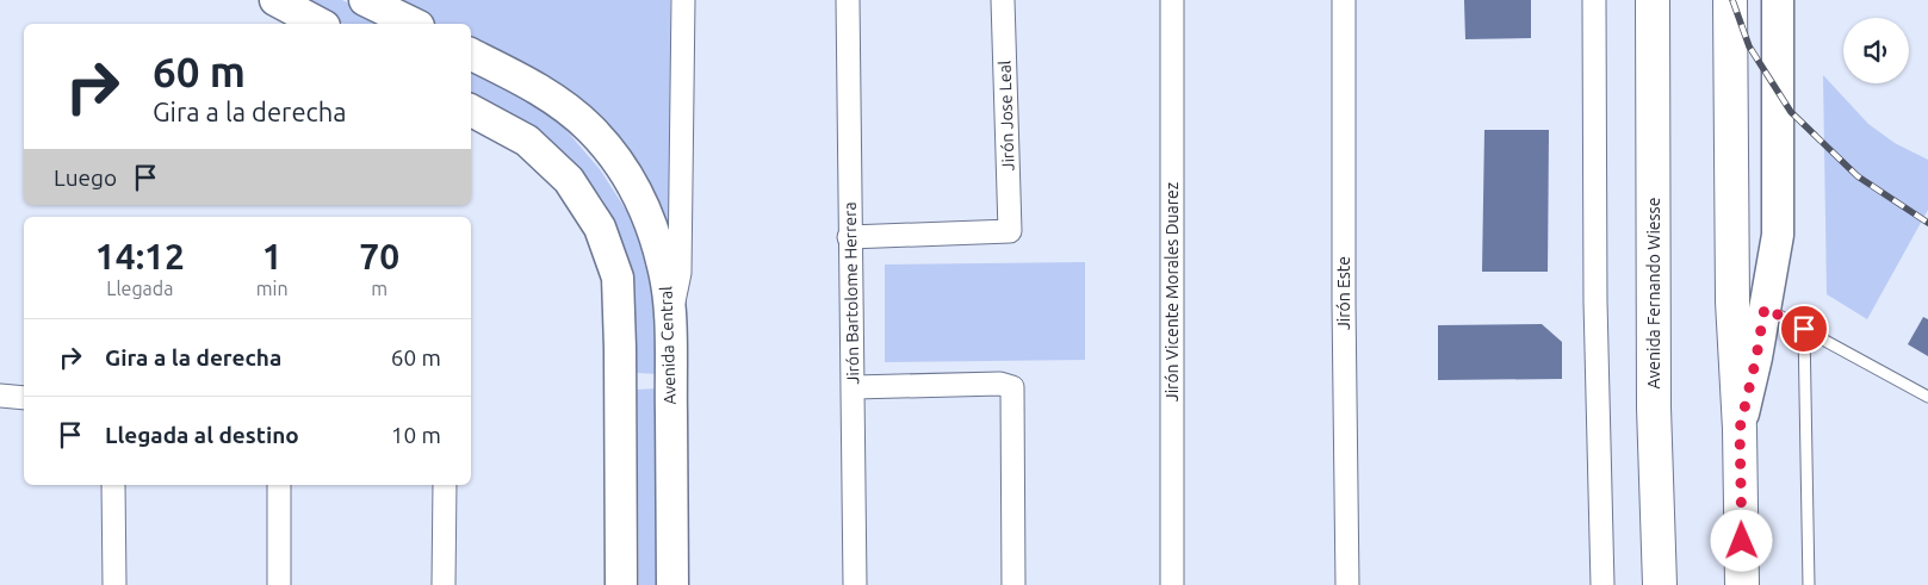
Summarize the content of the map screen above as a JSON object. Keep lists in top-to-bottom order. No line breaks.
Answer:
{"streets":{"main road":["Avenida Fernando Wiesse","Avenida Central"],"street":["Jirón Jose Leal","Jirón Vicente Morales Duarez","Jirón Bartolome Herrera","Jirón Este"]},"crossings":[["Jirón Jose Leal","Jirón Bartolome Herrera"]],"page":{"turn":["60 m","Gira a la derecha"],"then":"Luego","eta":["14:12","Llegada","1","min","70","m"],"list":[{"name":"Gira a la derecha","value":"60 m"},{"name":"Llegada al destino","value":"10 m"}]}}
